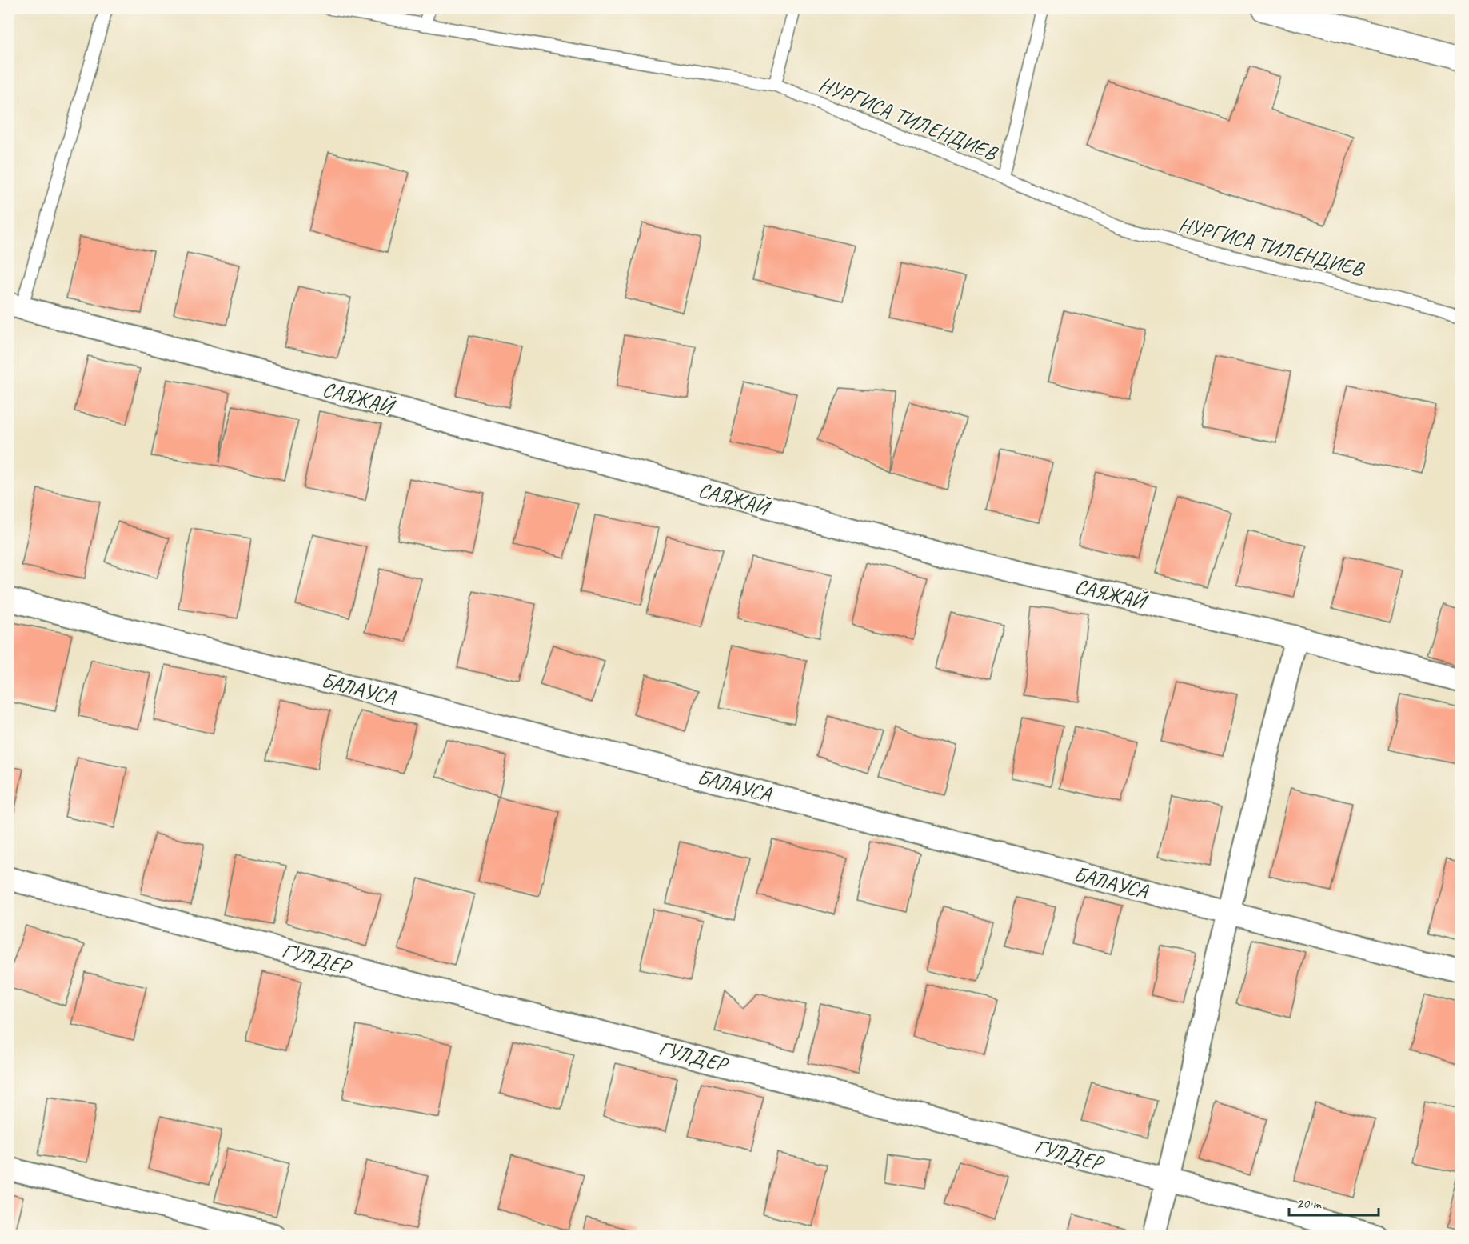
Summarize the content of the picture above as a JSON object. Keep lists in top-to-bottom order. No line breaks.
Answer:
{"streets":{"street":["САЯЖАЙ","БАЛАУСА","ГУЛДЕР"],"lane":["НУРГИСА ТИЛЕНДИЕВ"]},"scale_bar":"20 m"}
